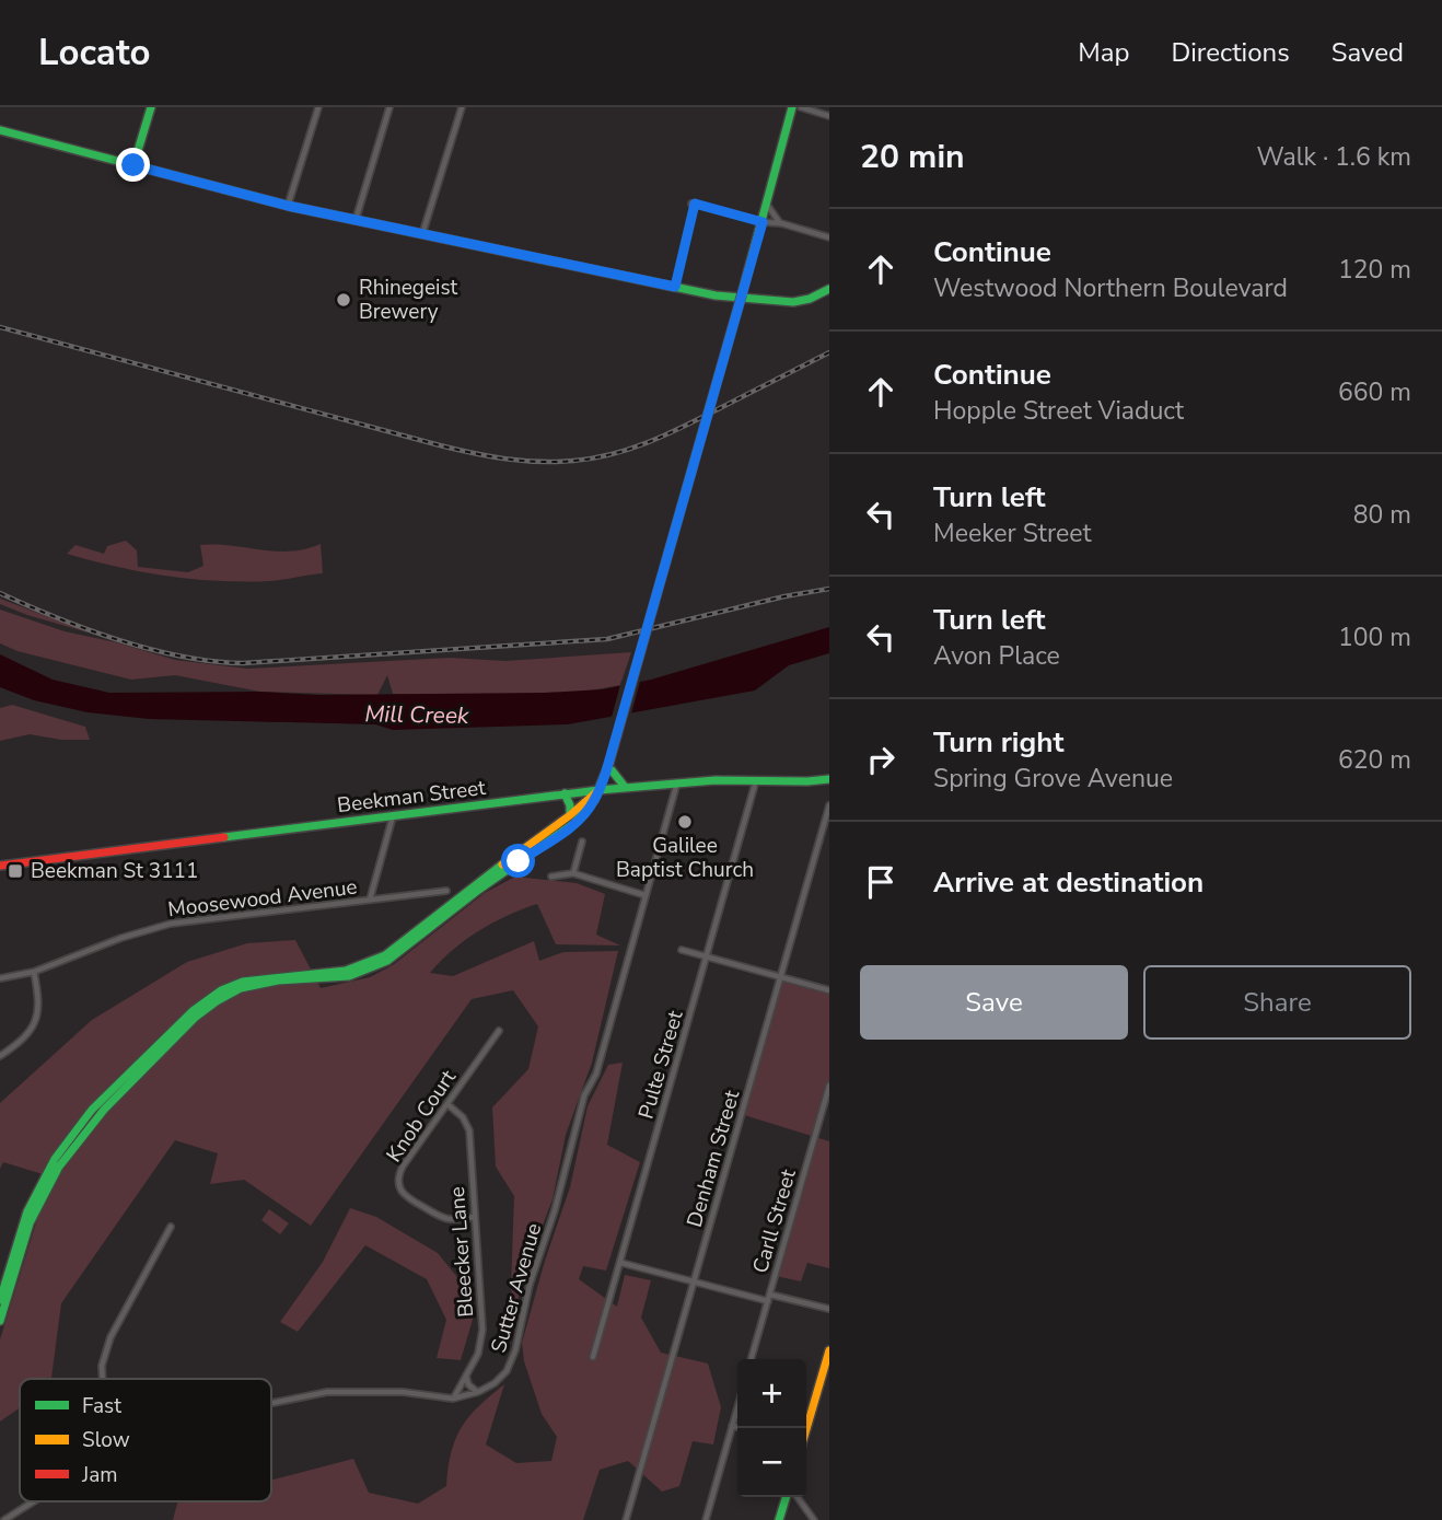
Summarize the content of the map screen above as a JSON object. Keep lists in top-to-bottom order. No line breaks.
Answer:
{"streets":{"main road":["Beekman Street"],"street":["Moosewood Avenue","Pulte Street","Knob Court","Denham Street","Carll Street","Bleecker Lane","Sutter Avenue"]},"crossings":[["Beekman Street","Pulte Street"],["Beekman Street","Sutter Avenue"],["Knob Court","Bleecker Lane"],["Bleecker Lane","Sutter Avenue"]],"water":["Mill Creek"],"places":{"other":["Rhinegeist Brewery","Galilee Baptist Church"],"transit":["Beekman St 3111"]},"legend":["Fast","Slow","Jam"],"page":{"header":"Locato","nav":["Map","Directions","Saved"],"heading":["20 min","Walk · 1.6 km"],"list":[["Continue","Westwood Northern Boulevard","120 m"],["Continue","Hopple Street Viaduct","660 m"],["Turn left","Meeker Street","80 m"],["Turn left","Avon Place","100 m"],["Turn right","Spring Grove Avenue","620 m"],"Arrive at destination"],"buttons":["Save","Share"],"map_buttons":["+","−"]}}
